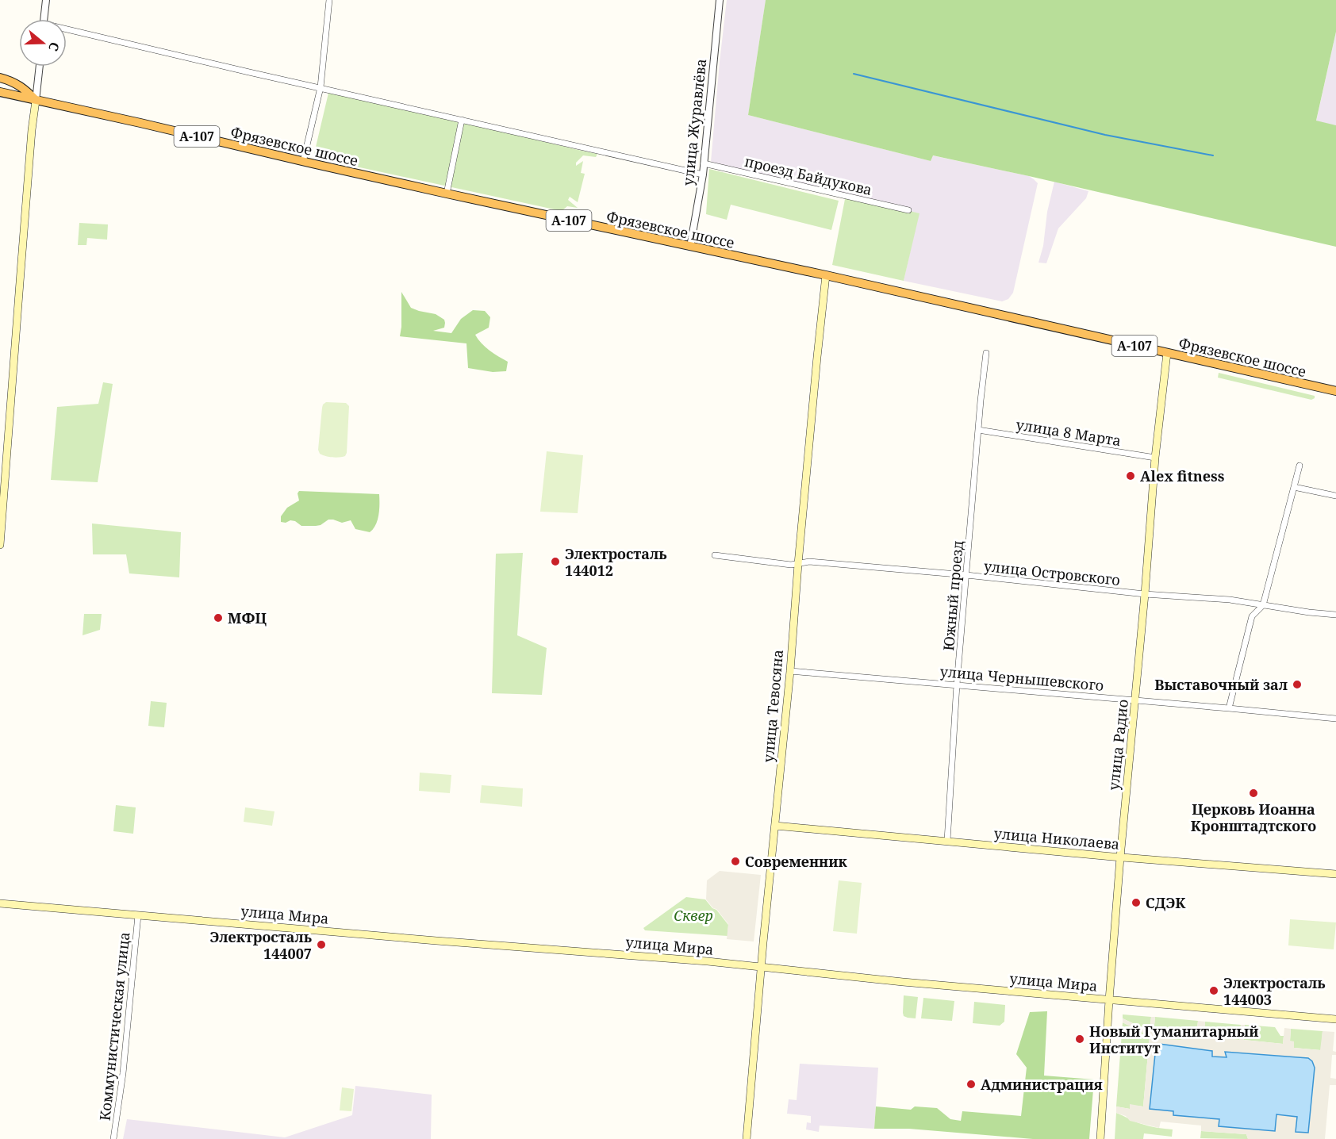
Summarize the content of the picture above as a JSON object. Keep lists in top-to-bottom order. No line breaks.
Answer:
{"streets":{"highway":["А-107","Фрязевское шоссе"],"main road":["улица Тевосяна","улица Радио","улица Николаева","улица Мира"],"street":["улица Журавлёва","проезд Байдукова","улица 8 Марта","улица Островского","Южный проезд","улица Чернышевского","Коммунистическая улица"]},"crossings":[["улица Журавлёва","Фрязевское шоссе"],["улица Журавлёва","проезд Байдукова"],["Фрязевское шоссе","улица Тевосяна"],["Фрязевское шоссе","улица Радио"],["улица 8 Марта","Южный проезд"],["улица 8 Марта","улица Радио"],["улица Островского","Южный проезд"],["улица Островского","улица Тевосяна"],["улица Островского","улица Радио"],["Южный проезд","улица Чернышевского"],["Южный проезд","улица Николаева"],["улица Чернышевского","улица Тевосяна"],["улица Чернышевского","улица Радио"],["улица Тевосяна","улица Николаева"],["улица Тевосяна","улица Мира"],["улица Радио","улица Николаева"],["улица Радио","улица Мира"],["улица Мира","Коммунистическая улица"]],"parks":["Сквер"],"places":["Alex fitness","Электросталь 144012","МФЦ","Выставочный зал","Церковь Иоанна Кронштадтского","Современник","СДЭК","Электросталь 144007","Электросталь 144003","Новый Гуманитарный Институт","Администрация"],"north":"right"}
